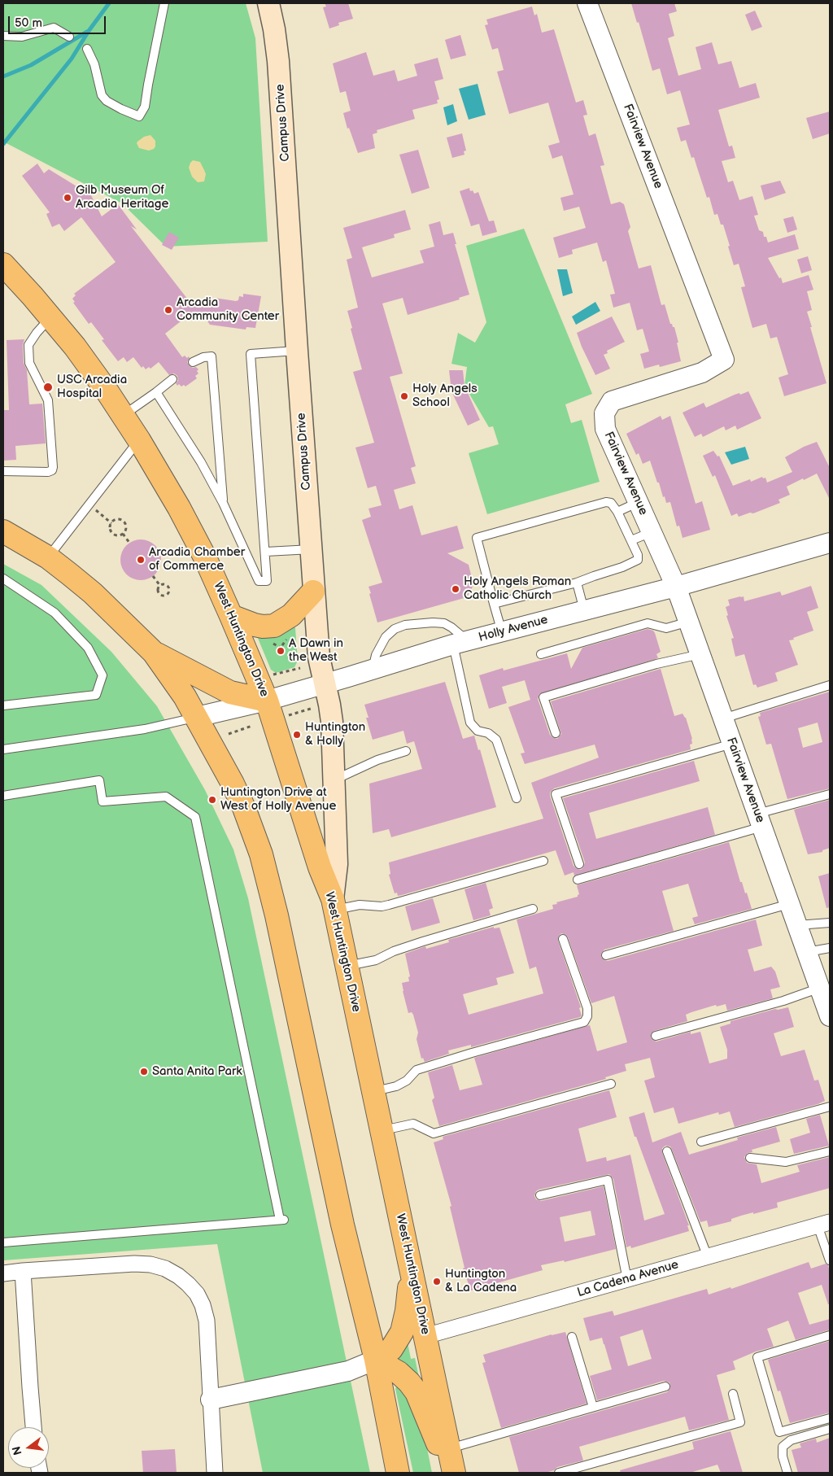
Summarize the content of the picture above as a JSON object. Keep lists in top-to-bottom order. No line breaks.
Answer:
{"streets":{"main road":["Campus Drive","West Huntington Drive"],"street":["Fairview Avenue","Holly Avenue","La Cadena Avenue"]},"crossings":[["Campus Drive","Holly Avenue"],["Campus Drive","West Huntington Drive"],["Fairview Avenue","Holly Avenue"],["Holly Avenue","West Huntington Drive"],["West Huntington Drive","La Cadena Avenue"]],"places":["Gilb Museum Of Arcadia Heritage","Arcadia Community Center","USC Arcadia Hospital","Holy Angels School","Arcadia Chamber of Commerce","Holy Angels Roman Catholic Church","A Dawn in the West","Huntington & Holly","Huntington Drive at West of Holly Avenue","Santa Anita Park","Huntington & La Cadena"],"scale_bar":"50 m","north":"left"}
